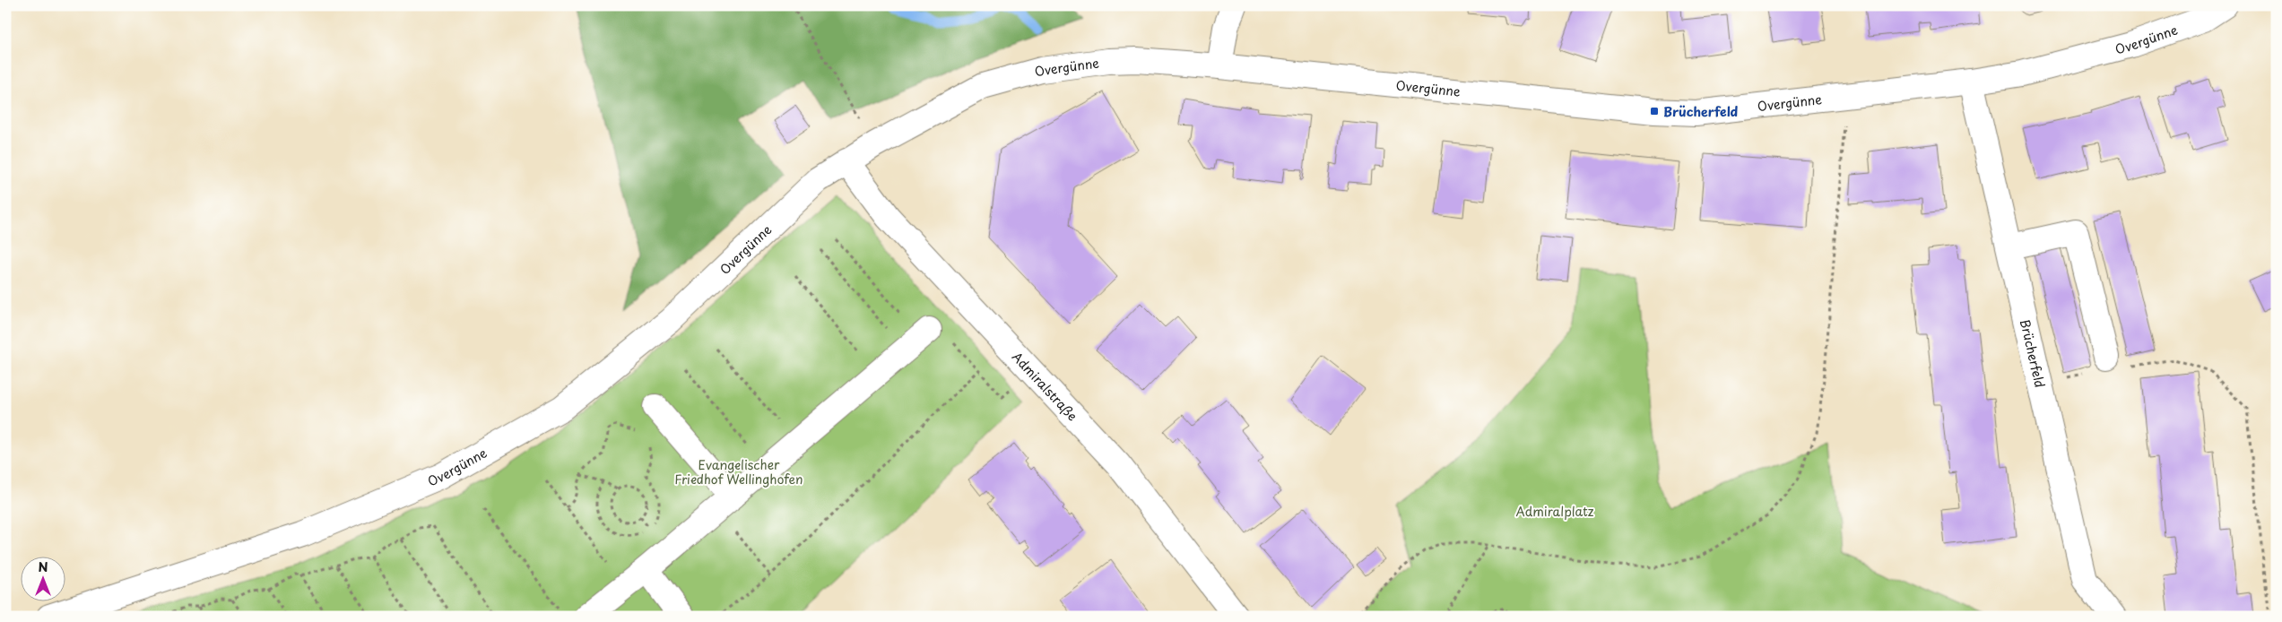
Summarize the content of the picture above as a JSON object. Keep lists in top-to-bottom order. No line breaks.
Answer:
{"streets":{"street":["Overgünne","Brücherfeld","Admiralstraße"]},"crossings":[["Overgünne","Brücherfeld"],["Overgünne","Admiralstraße"]],"parks":["Evangelischer Friedhof Wellinghofen","Admiralplatz"],"places":{"transit":["Brücherfeld"]},"north":"top"}
